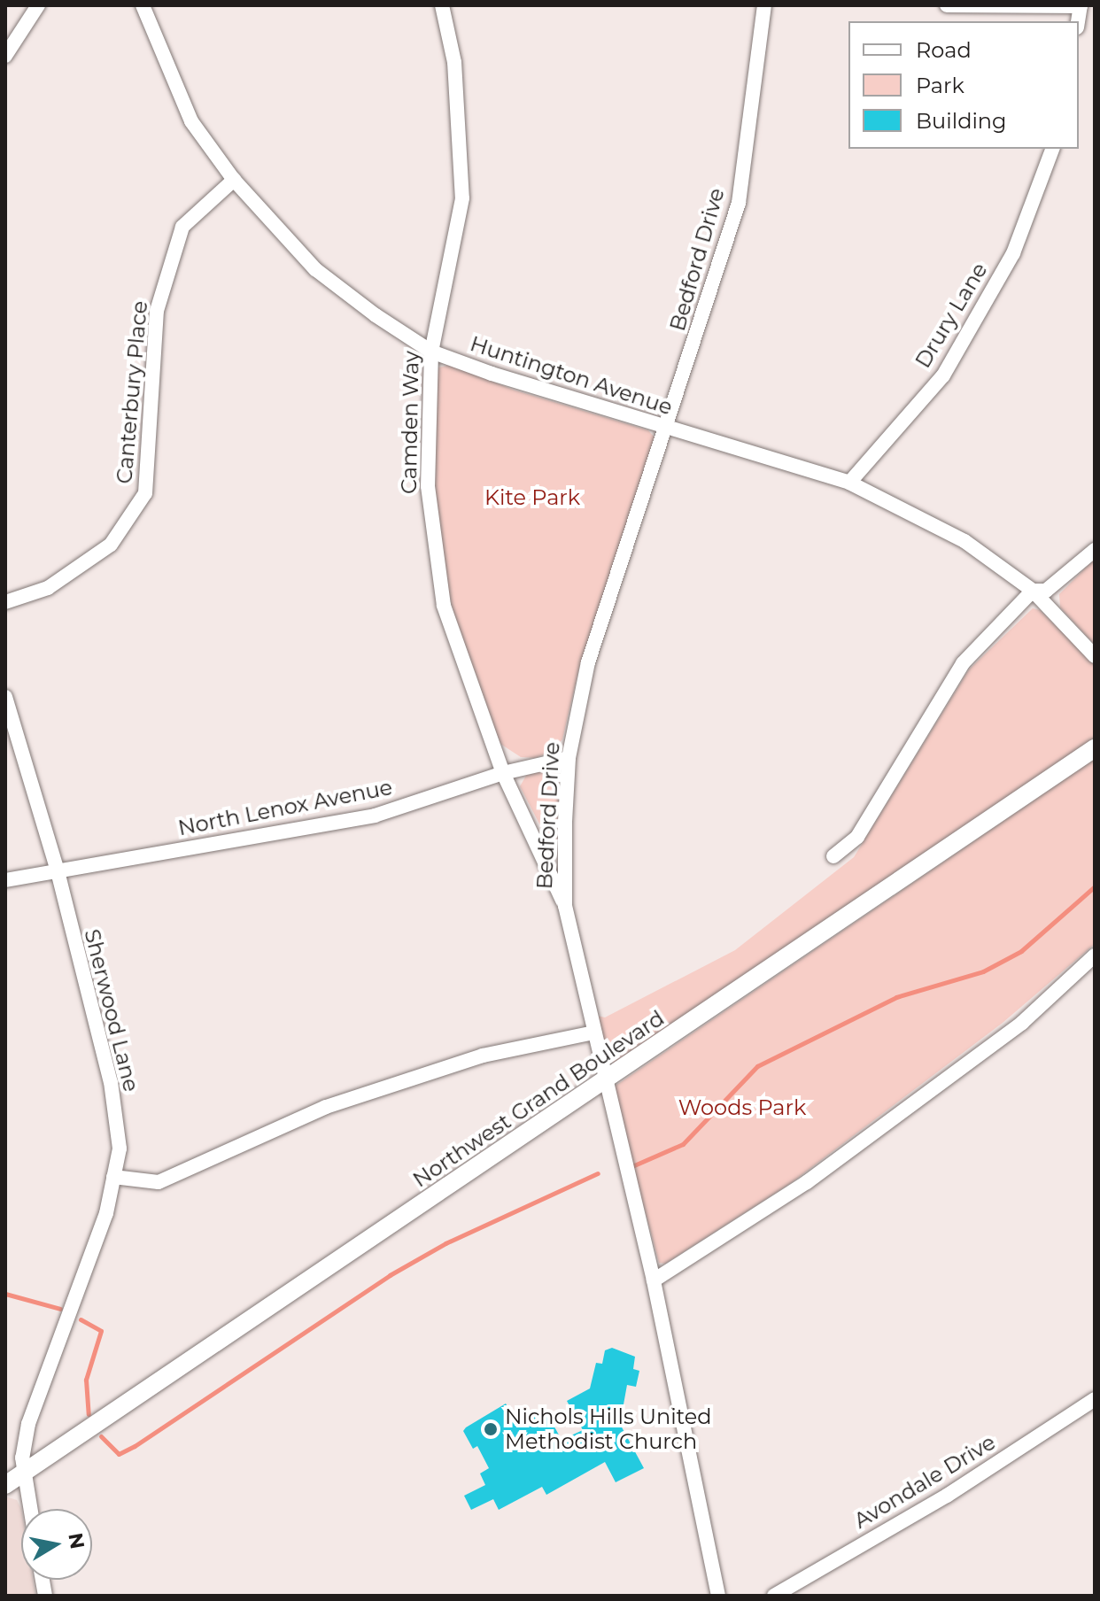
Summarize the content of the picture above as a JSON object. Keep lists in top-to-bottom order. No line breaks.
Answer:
{"streets":{"street":["Bedford Drive","Drury Lane","Huntington Avenue","Canterbury Place","Camden Way","North Lenox Avenue","Sherwood Lane","Northwest Grand Boulevard","Avondale Drive"]},"crossings":[["Bedford Drive","Huntington Avenue"],["Bedford Drive","Camden Way"],["Bedford Drive","North Lenox Avenue"],["Bedford Drive","Northwest Grand Boulevard"],["Drury Lane","Huntington Avenue"],["Huntington Avenue","Canterbury Place"],["Huntington Avenue","Camden Way"],["Camden Way","North Lenox Avenue"],["North Lenox Avenue","Sherwood Lane"],["Sherwood Lane","Northwest Grand Boulevard"]],"parks":["Kite Park","Woods Park"],"places":["Nichols Hills United Methodist Church"],"legend":["Road","Park","Building"],"north":"right"}
